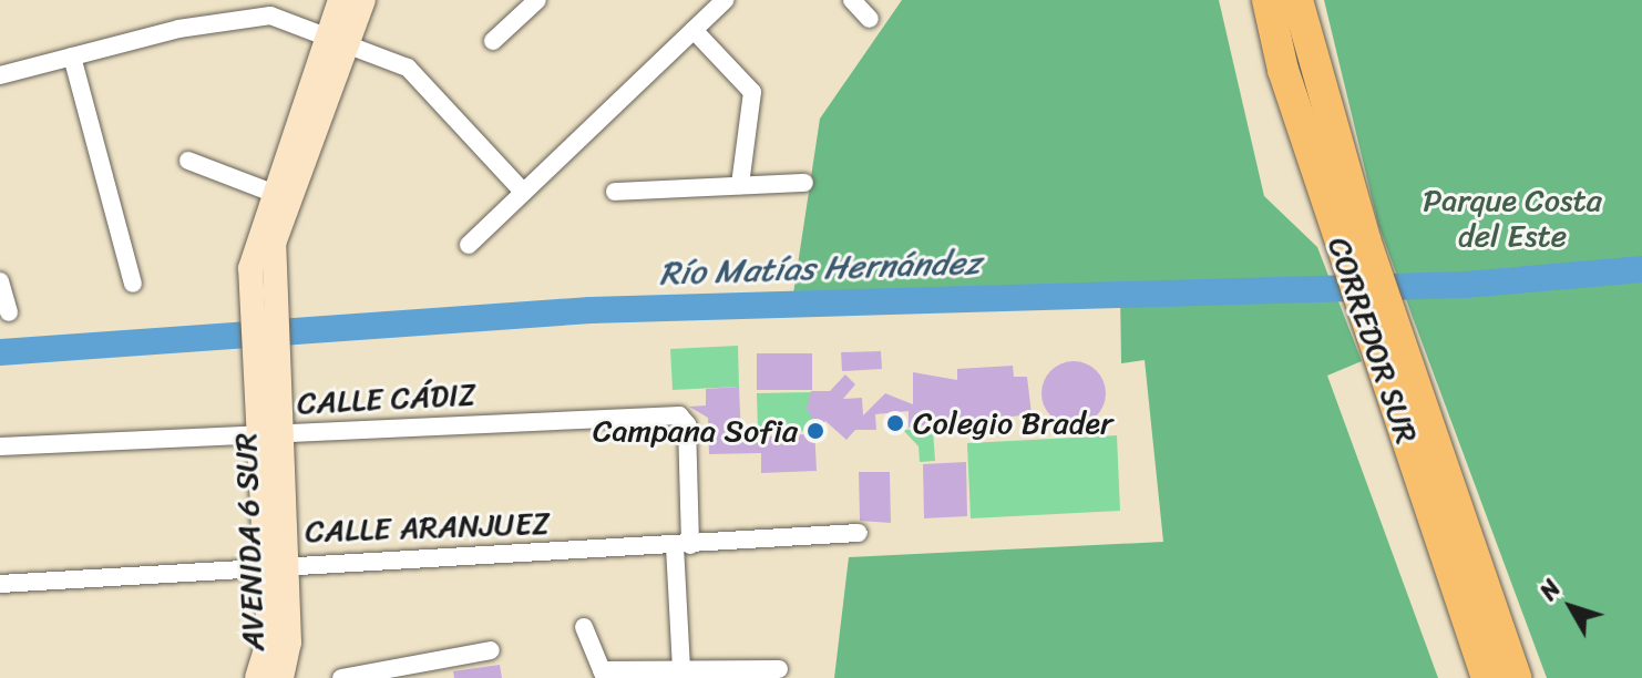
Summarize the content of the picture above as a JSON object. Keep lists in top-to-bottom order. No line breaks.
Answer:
{"streets":{"highway":["CORREDOR SUR"],"main road":["AVENIDA 6 SUR"],"street":["CALLE CÁDIZ","CALLE ARANJUEZ"]},"crossings":[["CALLE CÁDIZ","CALLE ARANJUEZ"],["CALLE CÁDIZ","AVENIDA 6 SUR"],["CALLE ARANJUEZ","AVENIDA 6 SUR"]],"water":["Río Matías Hernández"],"parks":["Parque Costa del Este"],"places":["Colegio Brader","Campana Sofia"],"north":"top left"}
